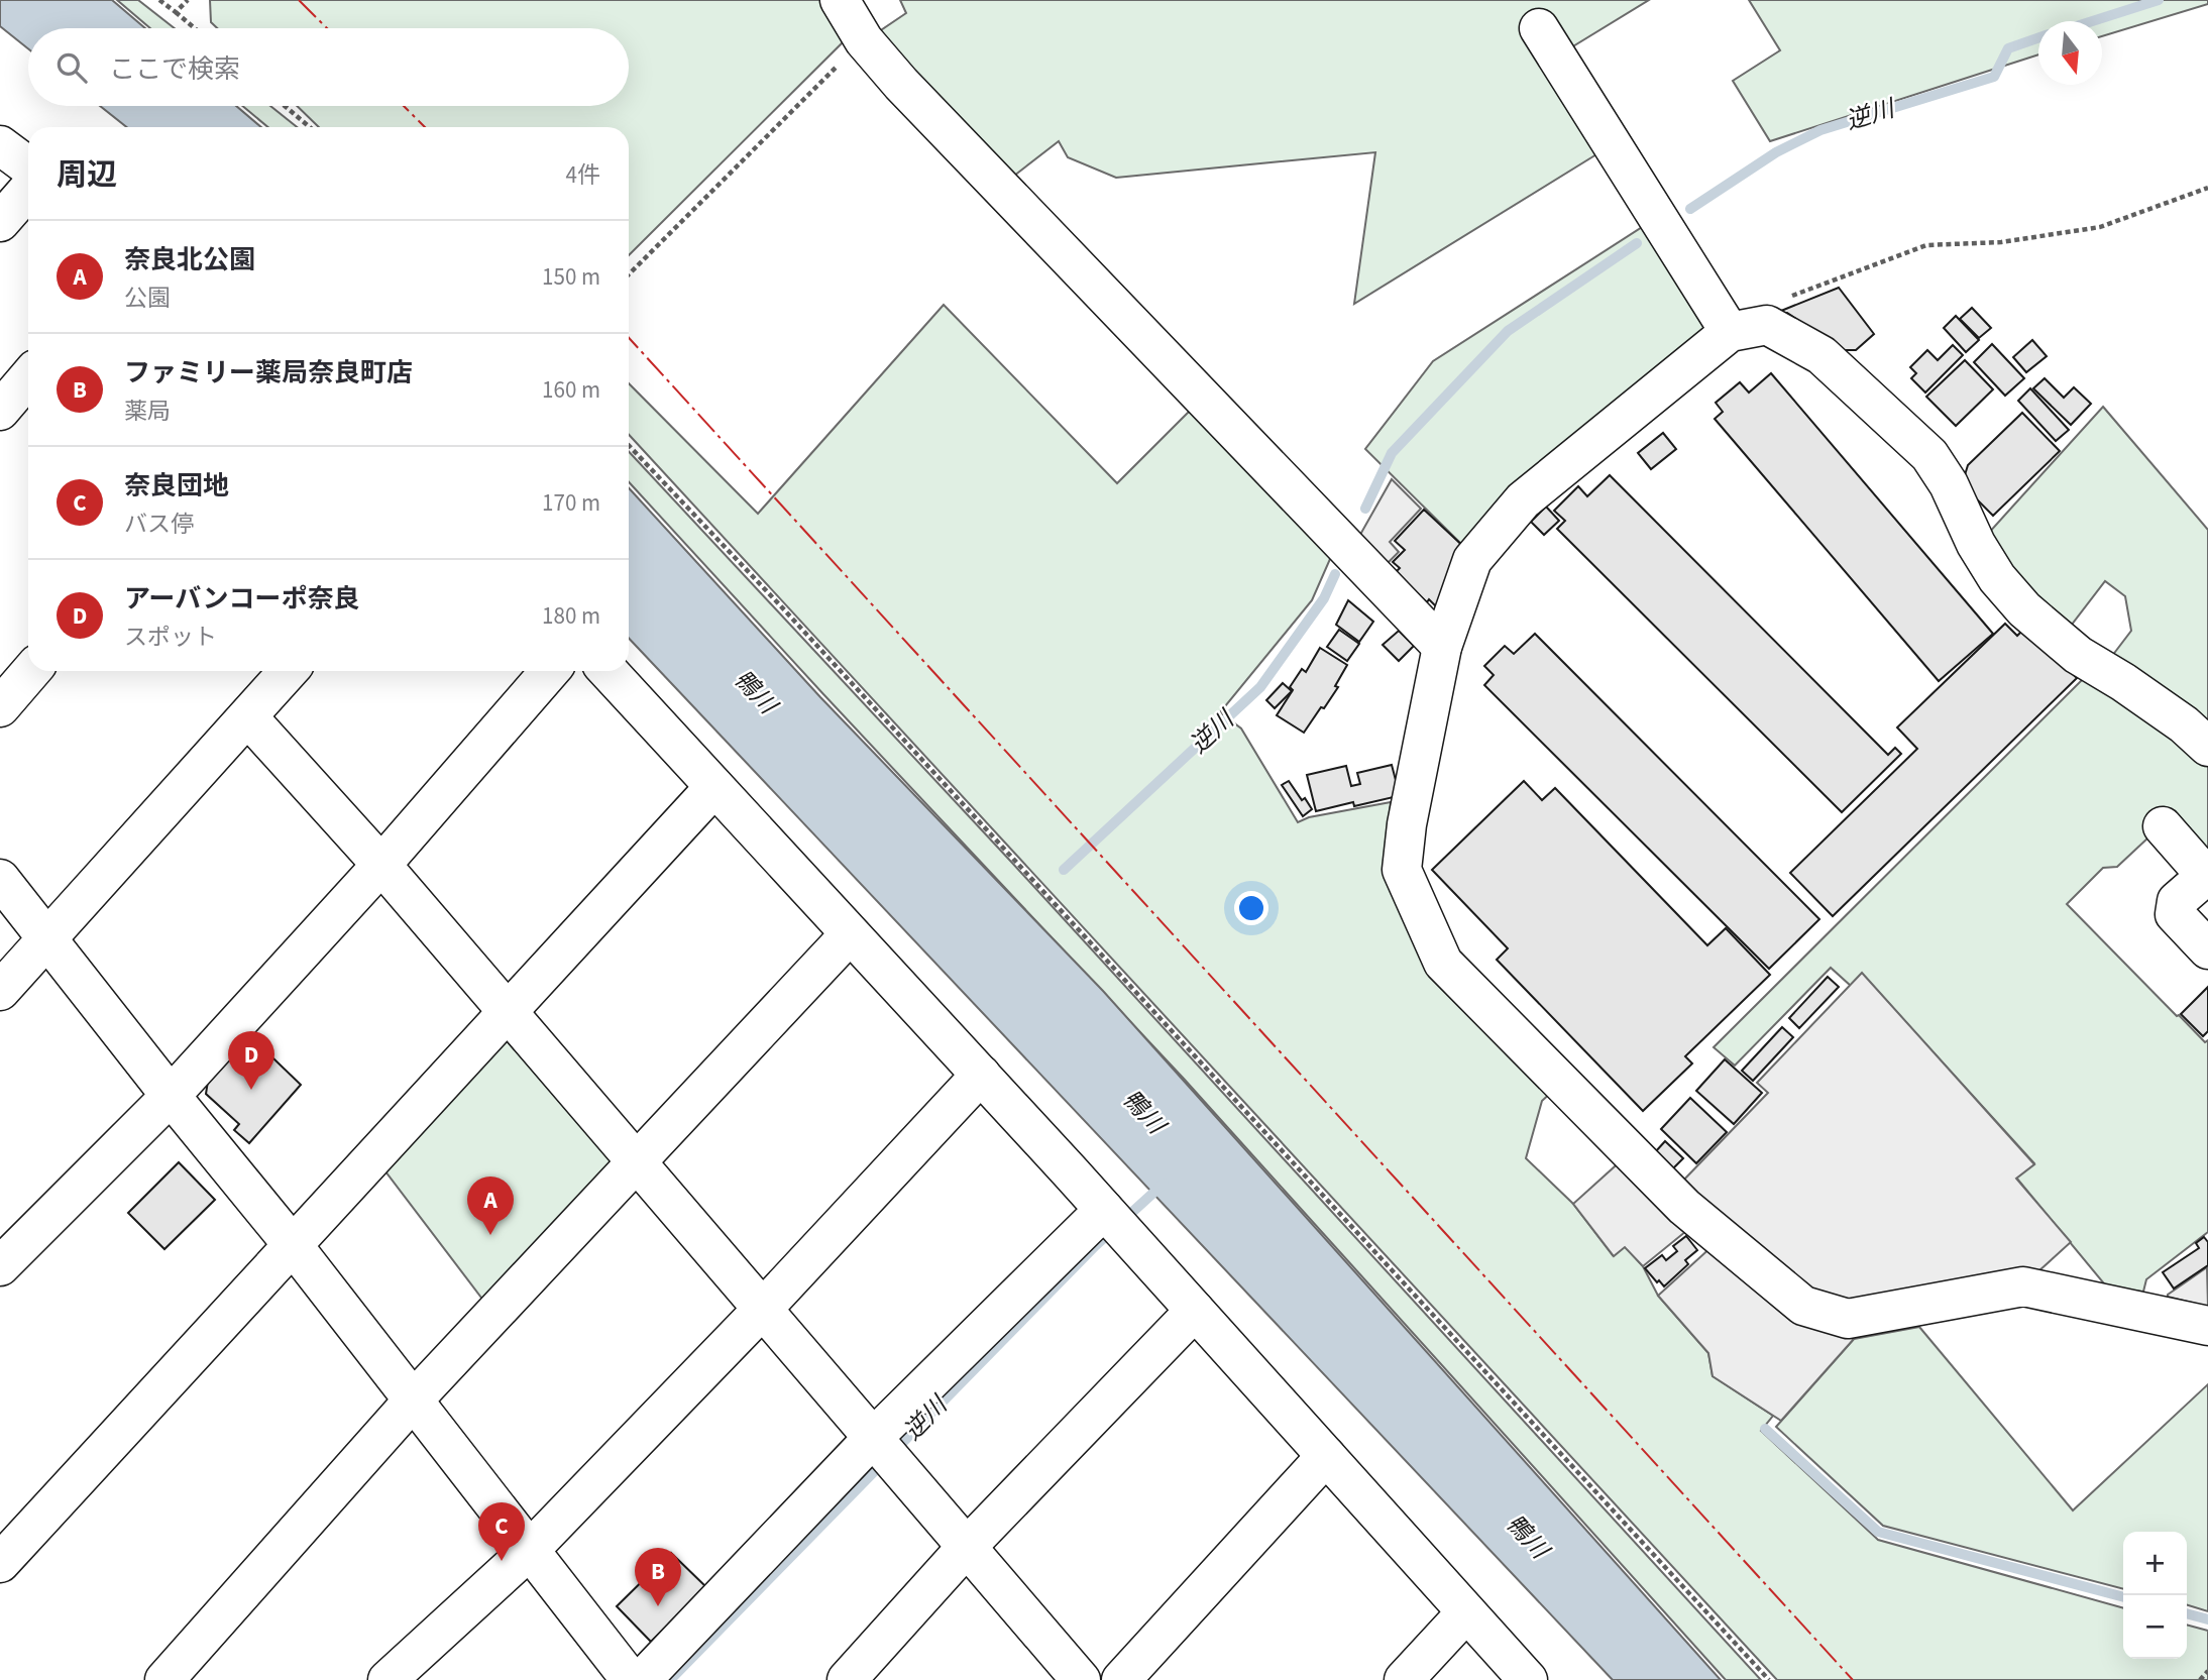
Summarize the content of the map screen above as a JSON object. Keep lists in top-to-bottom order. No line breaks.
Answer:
{"water":["逆川","鴨川"],"north":"bottom","page":{"search":"ここで検索","heading":["周辺","4件"],"list":[{"mark":"A","name":"奈良北公園","note":"公園","value":"150 m"},{"mark":"B","name":"ファミリー薬局奈良町店","note":"薬局","value":"160 m"},{"mark":"C","name":"奈良団地","note":"バス停","value":"170 m"},{"mark":"D","name":"アーバンコーポ奈良","note":"スポット","value":"180 m"}],"pins":["D","A","C","B"],"map_buttons":["+","−"]}}
